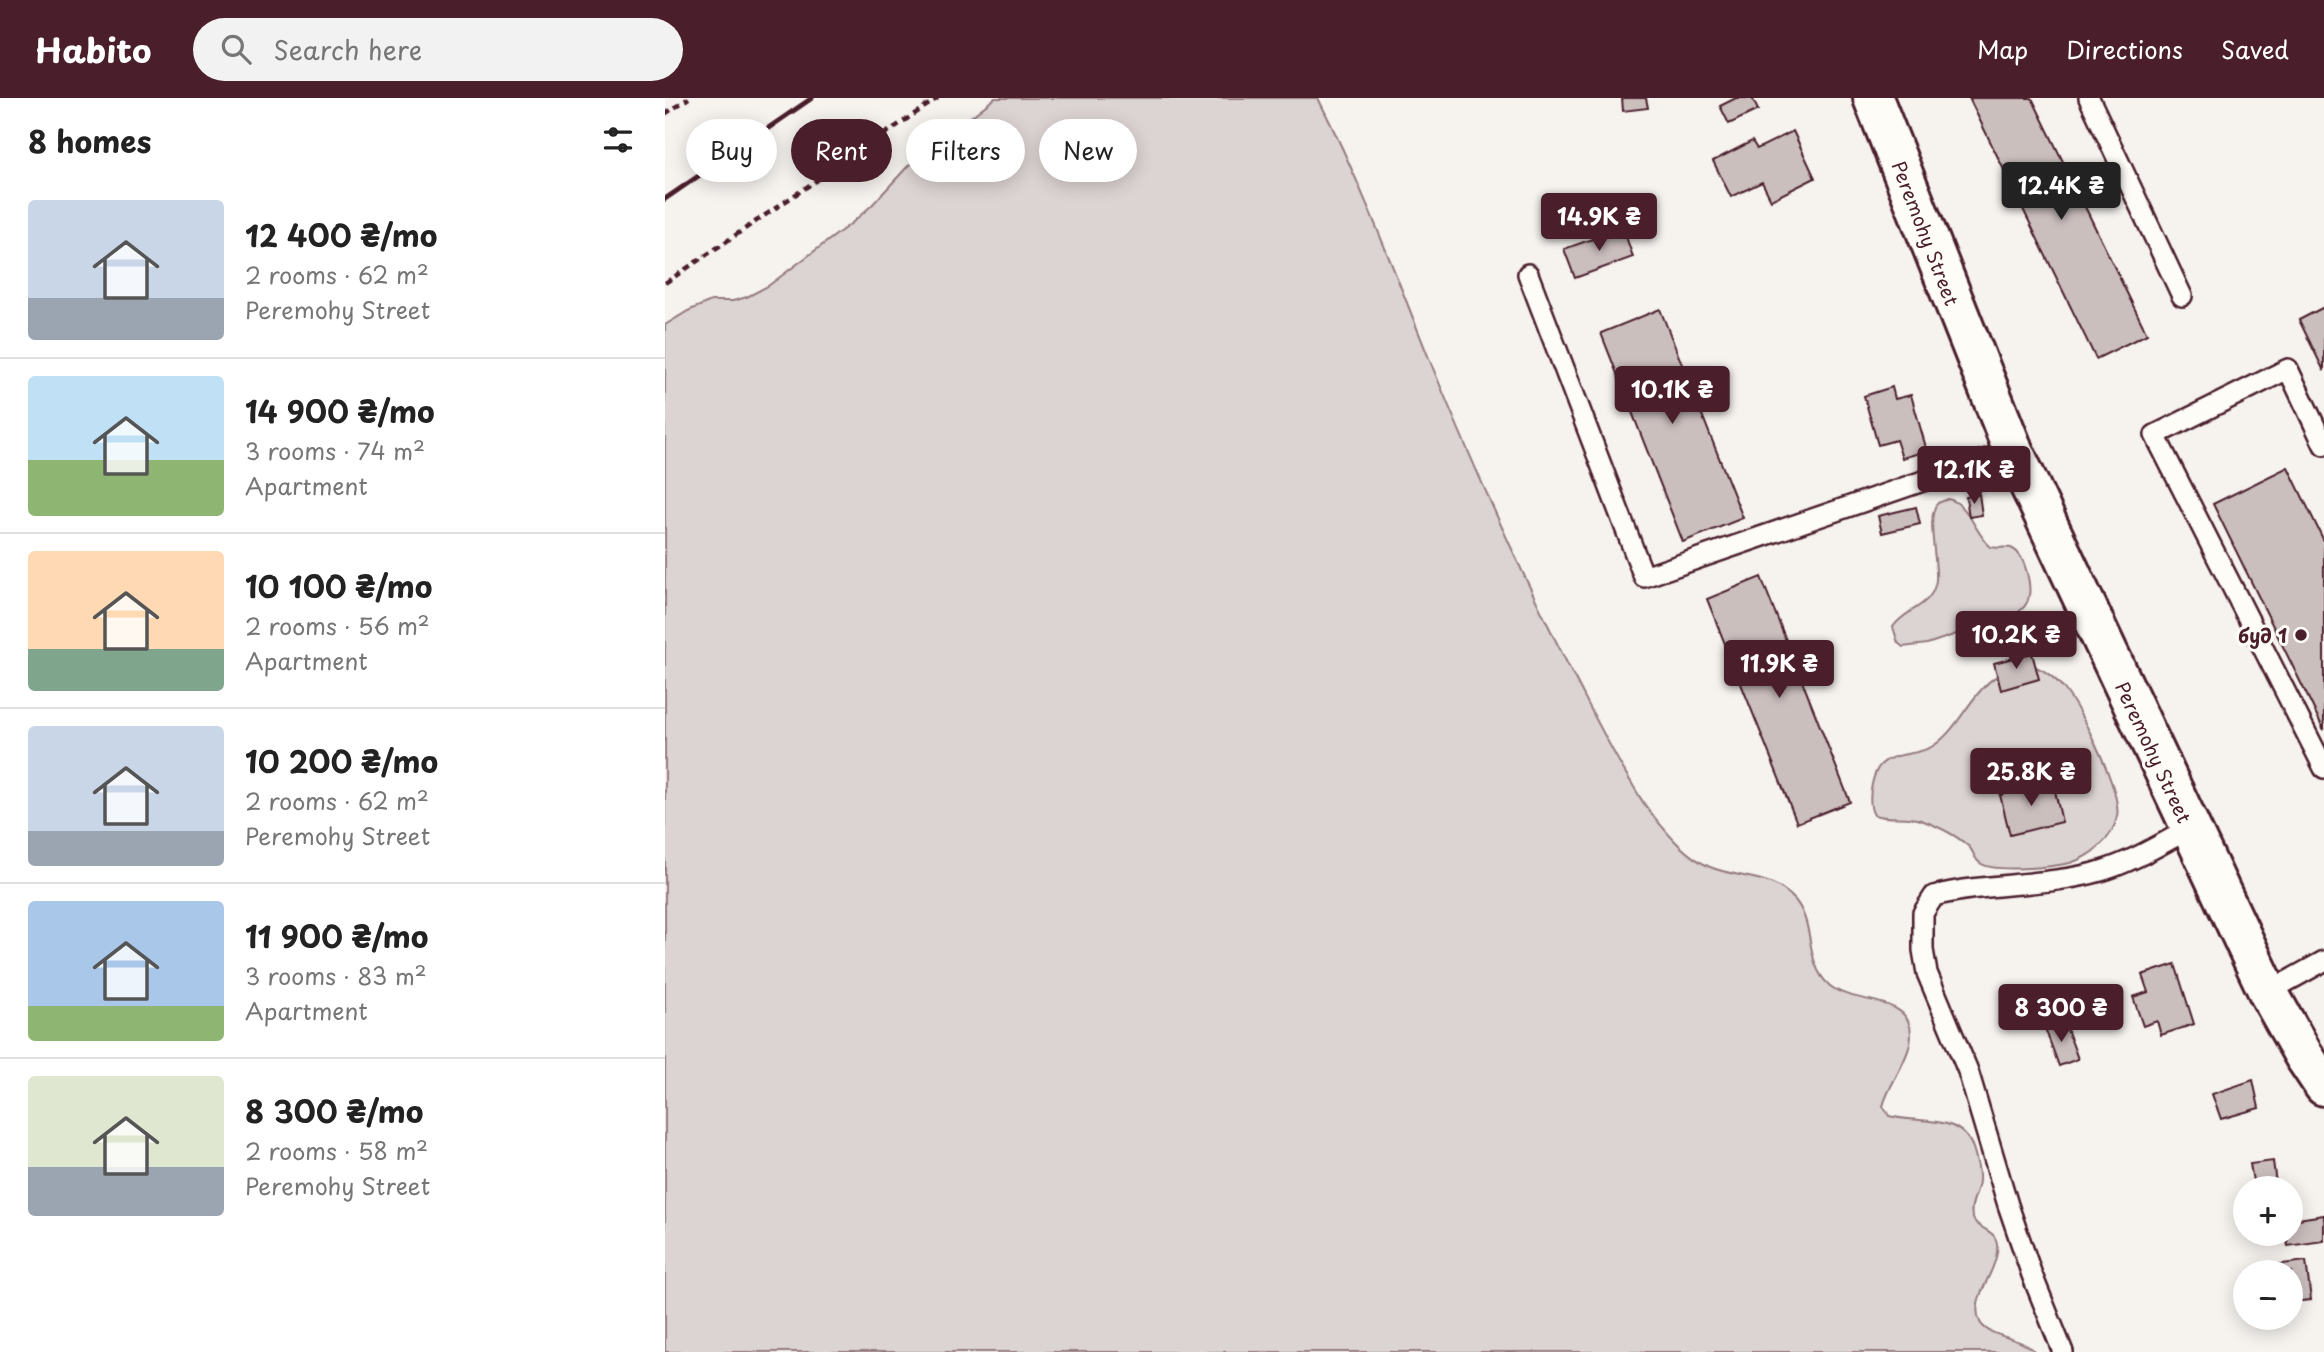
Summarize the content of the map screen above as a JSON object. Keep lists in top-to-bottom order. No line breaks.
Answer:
{"streets":{"street":["Peremohy Street"]},"places":["буд 1"],"page":{"header":"Habito","search":"Search here","nav":["Map","Directions","Saved"],"heading":"8 homes","chip":["Buy","Rent","Filters","New"],"price":["12.4K ₴","14.9K ₴","10.1K ₴","12.1K ₴","10.2K ₴","11.9K ₴","25.8K ₴","8 300 ₴"],"list":[{"name":"12 400 ₴/mo","note":"2 rooms · 62 m² · Peremohy Street"},{"name":"14 900 ₴/mo","note":"3 rooms · 74 m² · Apartment"},{"name":"10 100 ₴/mo","note":"2 rooms · 56 m² · Apartment"},{"name":"10 200 ₴/mo","note":"2 rooms · 62 m² · Peremohy Street"},{"name":"11 900 ₴/mo","note":"3 rooms · 83 m² · Apartment"},{"name":"8 300 ₴/mo","note":"2 rooms · 58 m² · Peremohy Street"}],"map_buttons":["+","−"]}}
